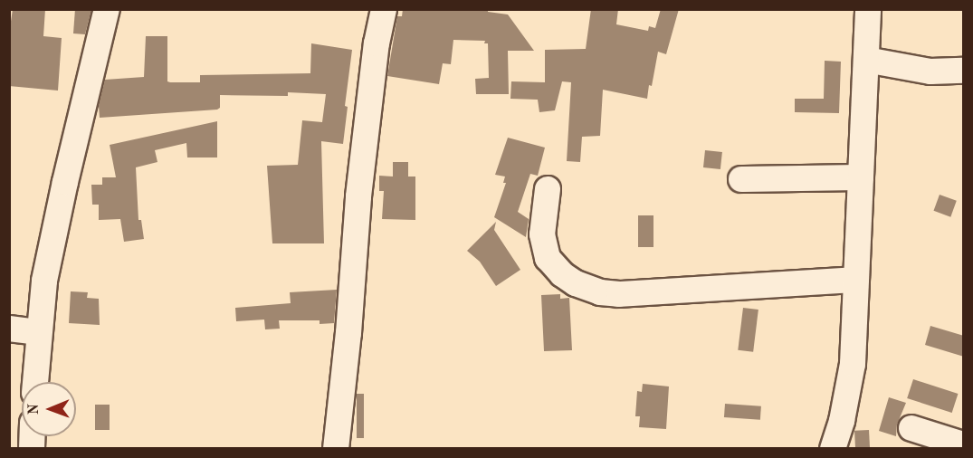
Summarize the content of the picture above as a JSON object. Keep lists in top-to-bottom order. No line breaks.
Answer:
{"north":"left"}
